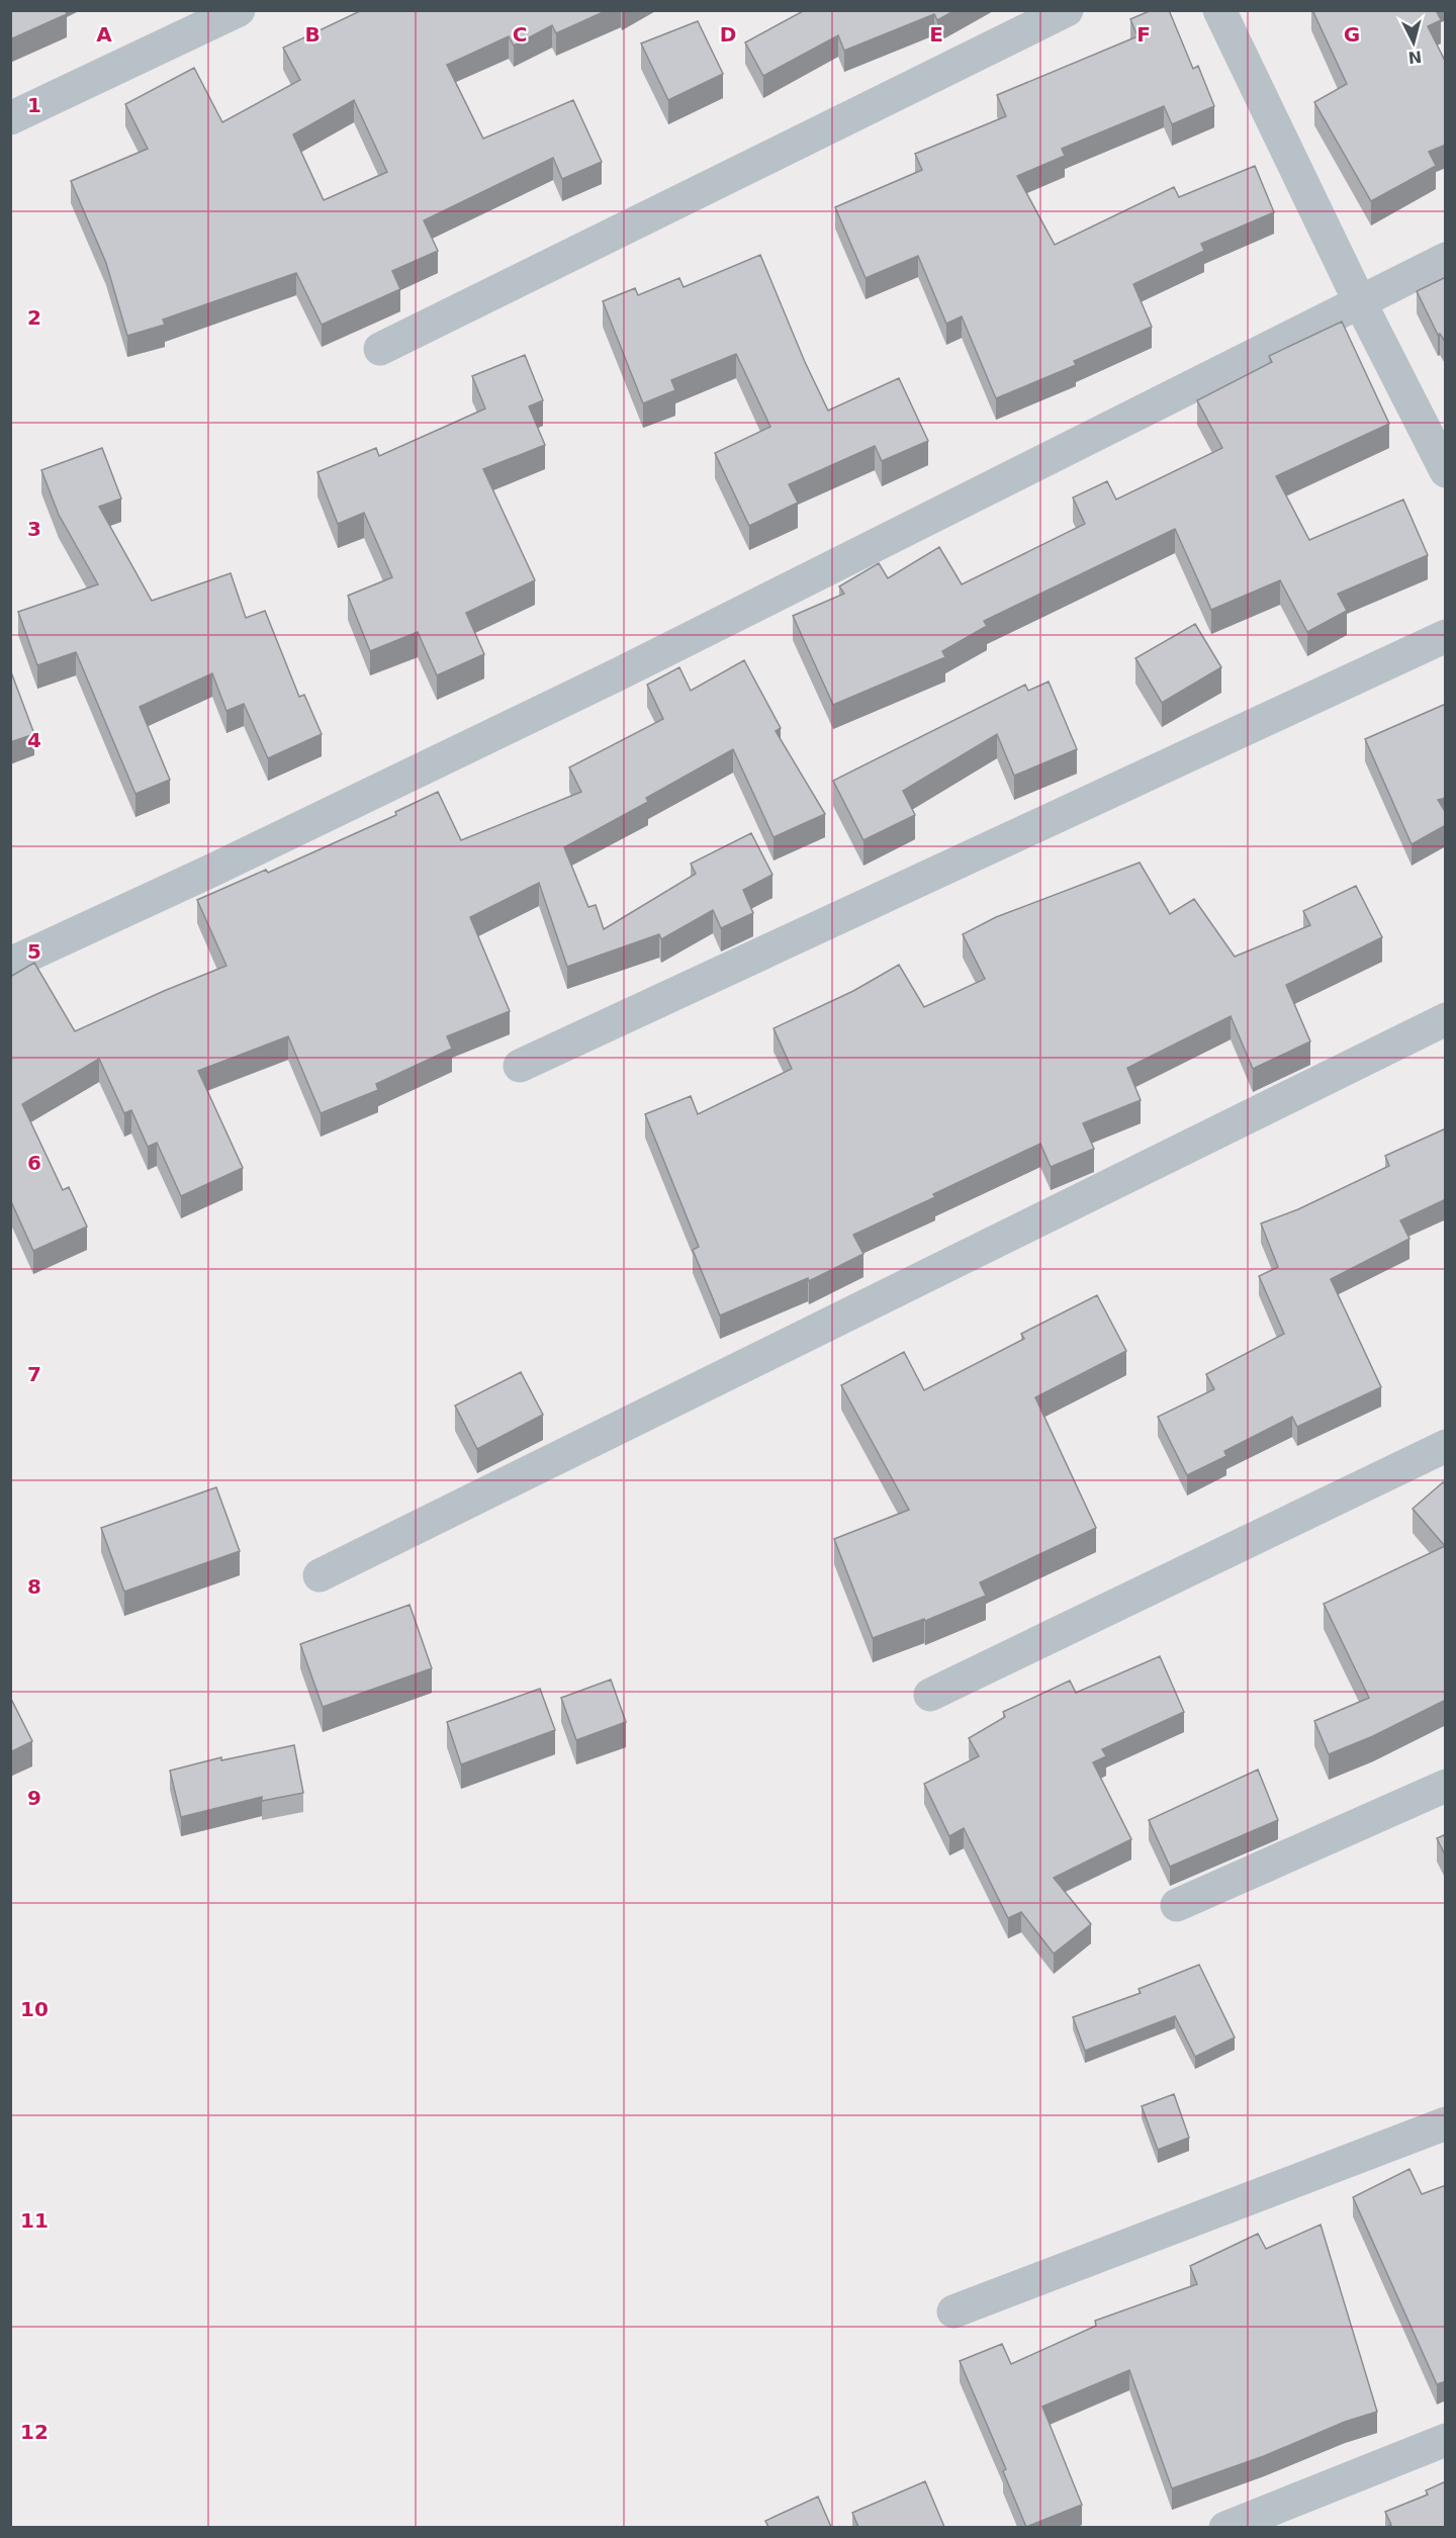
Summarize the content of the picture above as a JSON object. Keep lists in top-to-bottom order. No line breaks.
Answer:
{"north":"bottom","grid":{"columns":["A","B","C","D","E","F","G"],"rows":["1","2","3","4","5","6","7","8","9","10","11","12"]}}
